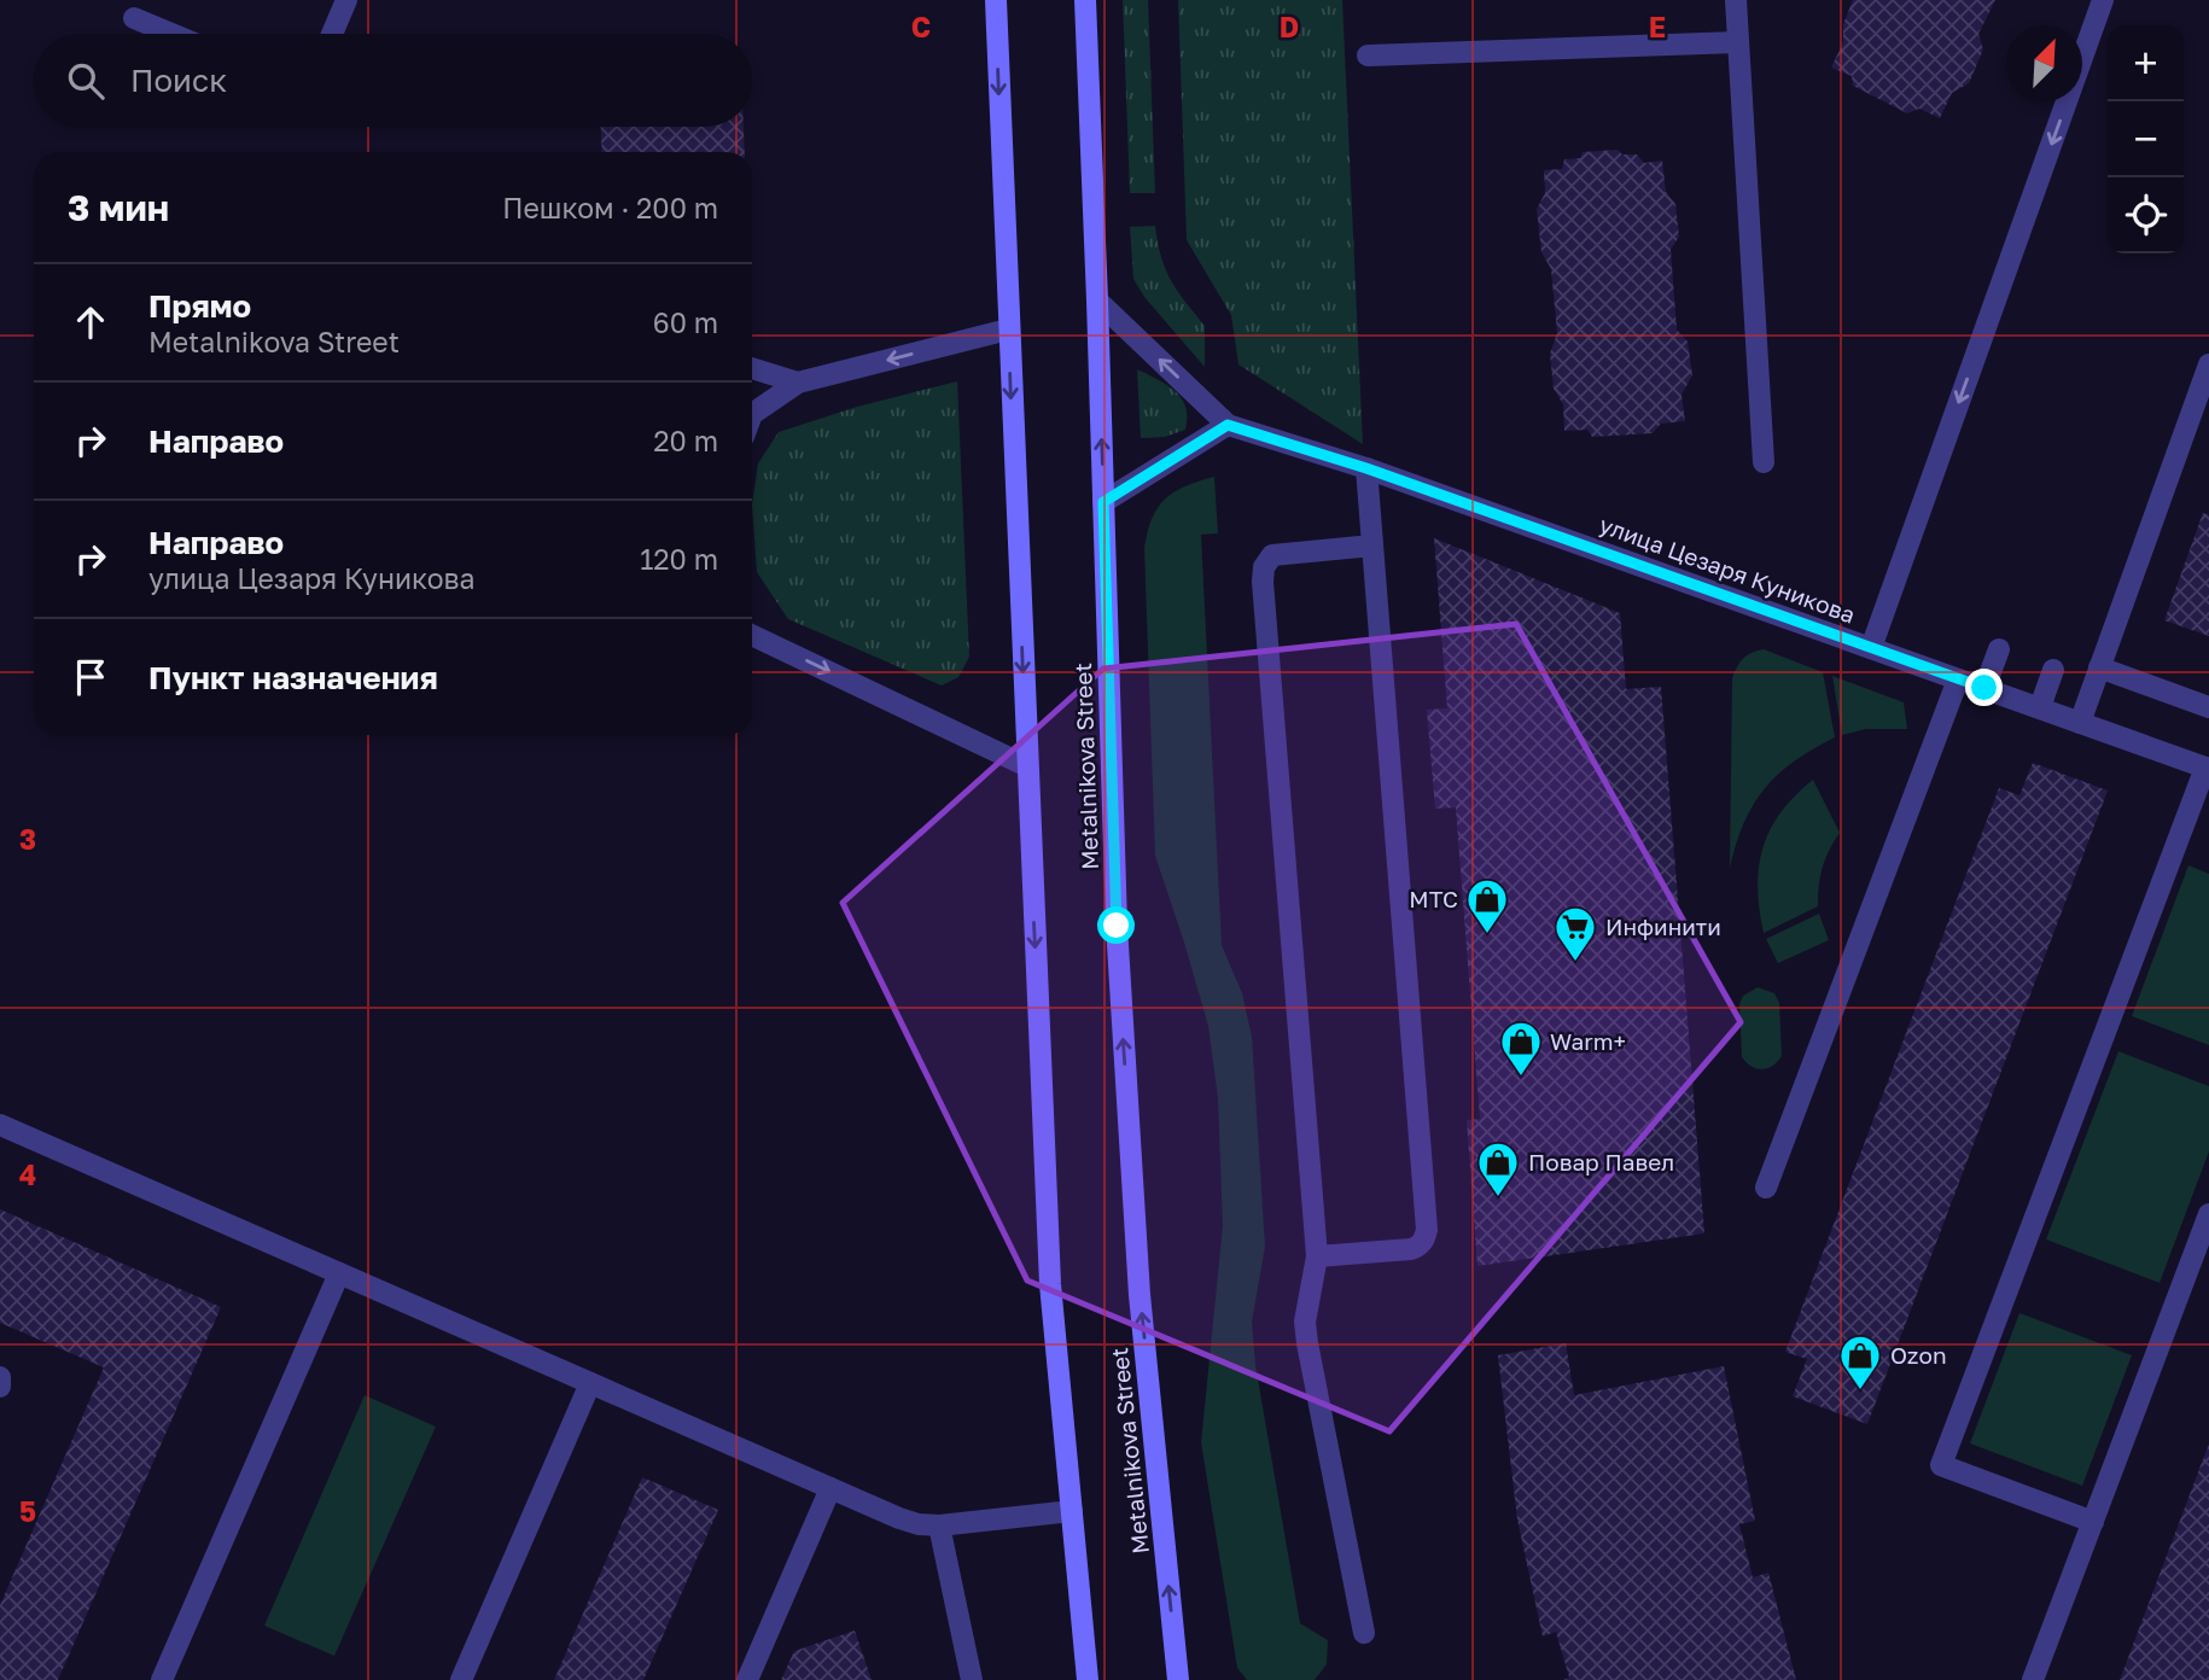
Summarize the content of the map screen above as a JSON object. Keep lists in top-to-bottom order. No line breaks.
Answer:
{"streets":{"main road":["Metalnikova Street"],"street":["улица Цезаря Куникова"]},"places":{"shop":["МТС","Warm+","Повар Павел","Ozon"],"supermarket":["Инфинити"]},"north":"top right","page":{"map_buttons":["+","−"],"search":"Поиск","heading":["3 мин","Пешком · 200 m"],"list":[["Прямо","Metalnikova Street","60 m"],["Направо","20 m"],["Направо","улица Цезаря Куникова","120 m"],"Пункт назначения"]},"grid":{"columns":["C","D","E"],"rows":["3","4","5"]}}
